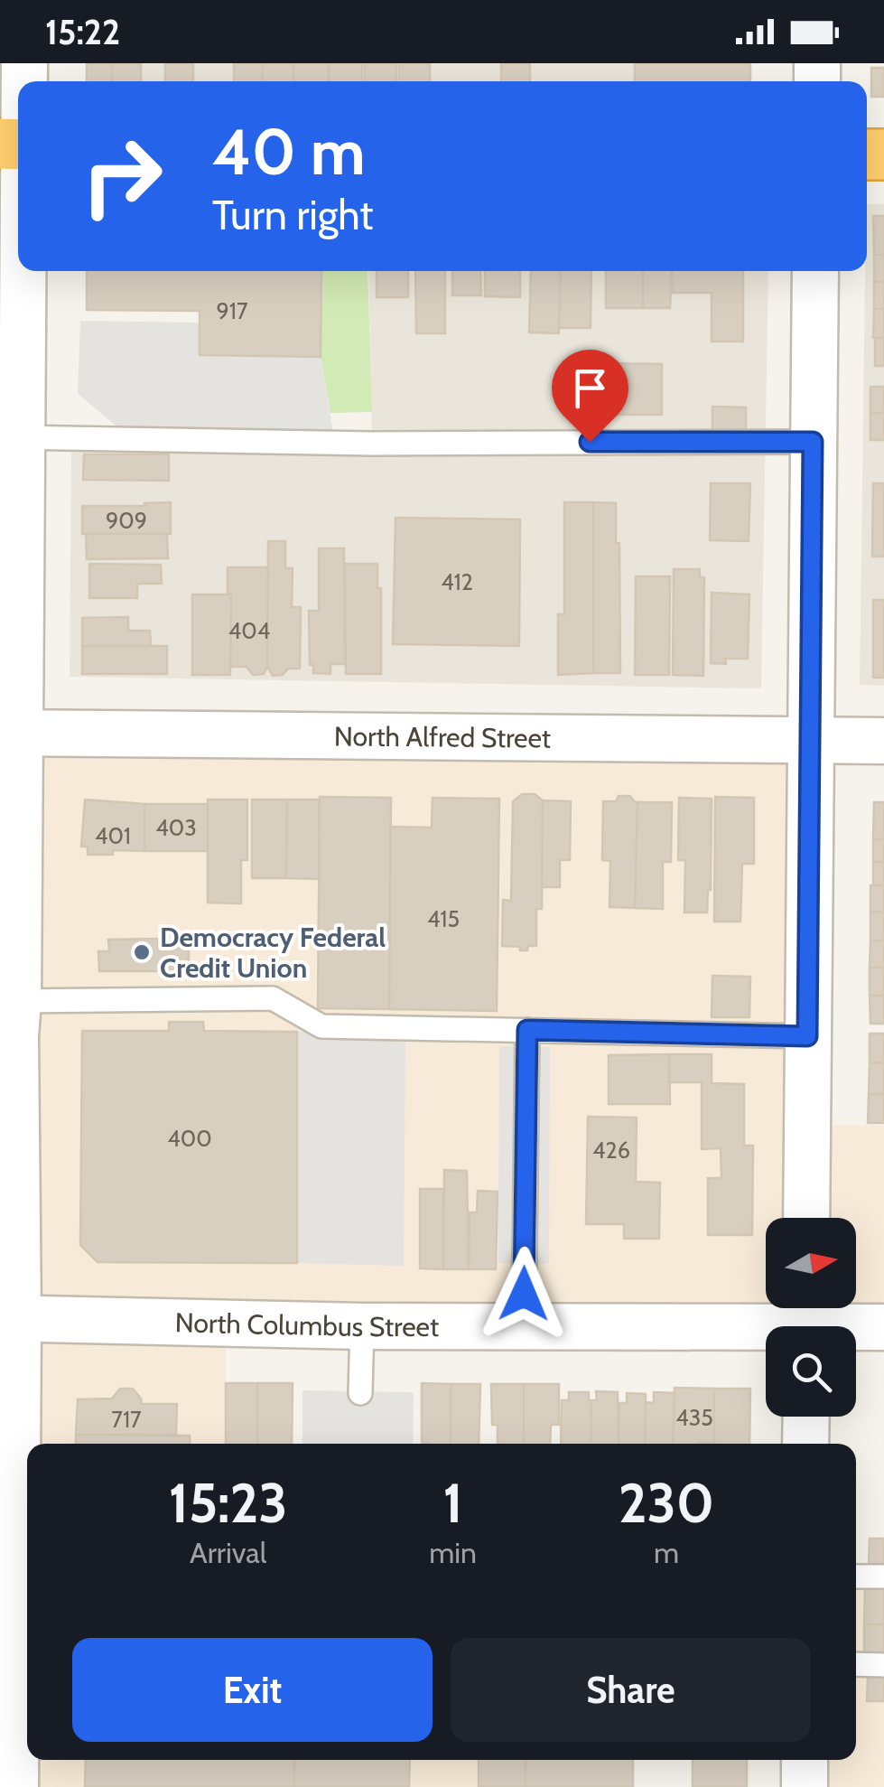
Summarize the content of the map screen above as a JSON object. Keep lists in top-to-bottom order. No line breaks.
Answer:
{"streets":{"street":["North Alfred Street","North Columbus Street"]},"places":["Democracy Federal Credit Union"],"house_numbers":["917","909","412","404","403","401","415","400","426","435","717"],"north":"right","page":{"status":"15:22","turn":["40 m","Turn right"],"eta":["15:23","Arrival","1","min","230","m"],"buttons":["Exit","Share"]}}
